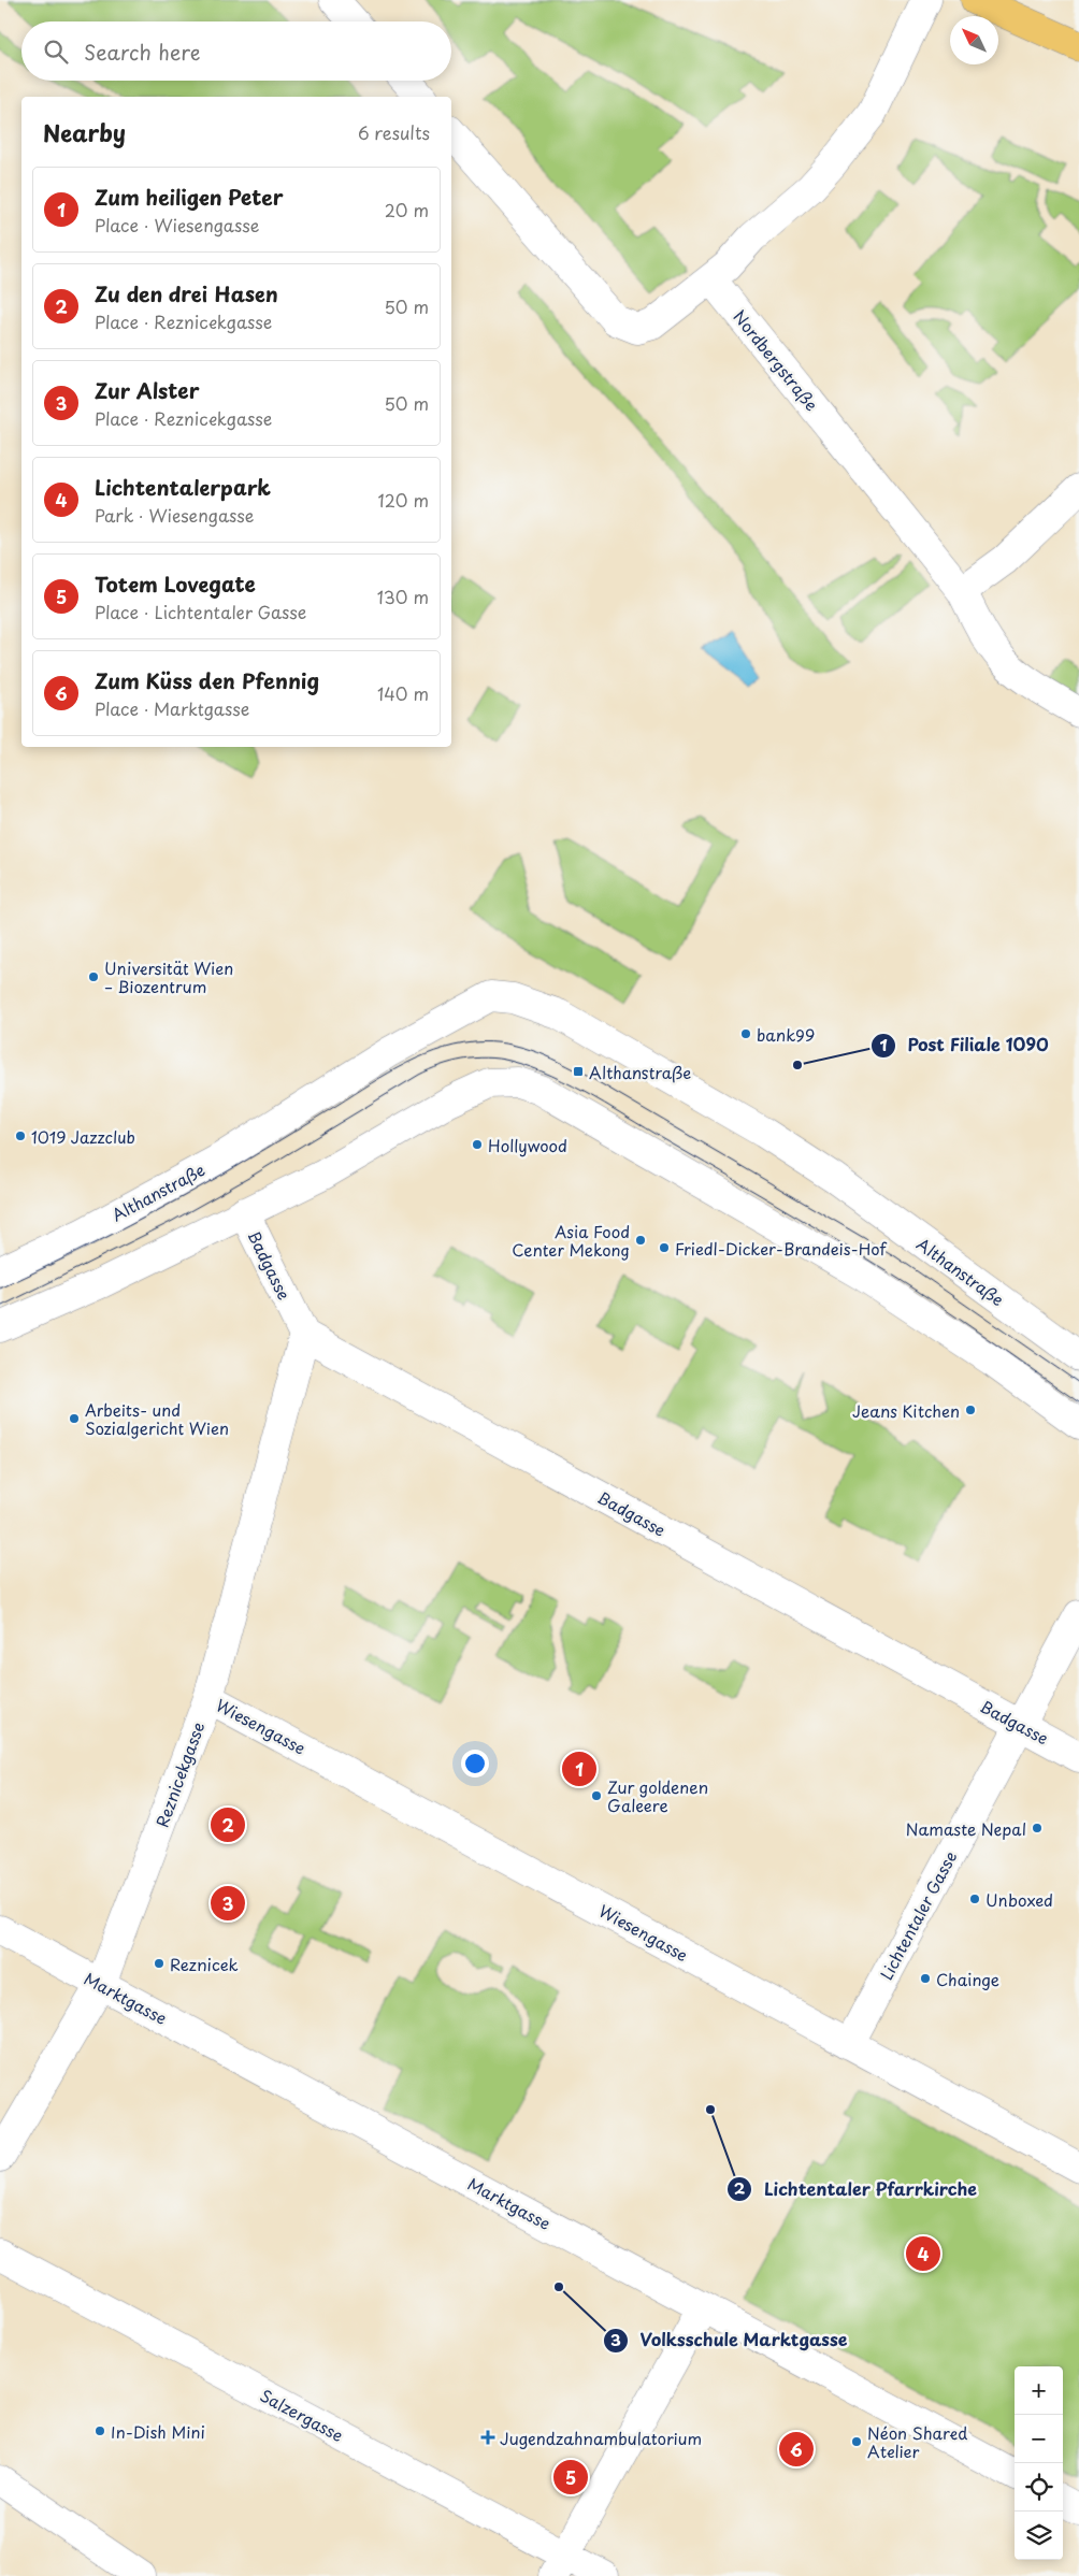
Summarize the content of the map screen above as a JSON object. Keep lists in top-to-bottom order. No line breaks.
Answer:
{"streets":{"street":["Nordbergstraße","Althanstraße","Badgasse","Wiesengasse","Reznicekgasse","Lichtentaler Gasse","Marktgasse","Salzergasse"]},"crossings":[["Badgasse","Reznicekgasse"],["Badgasse","Lichtentaler Gasse"],["Wiesengasse","Reznicekgasse"],["Wiesengasse","Lichtentaler Gasse"],["Reznicekgasse","Marktgasse"]],"places":{"other":["Universität Wien – Biozentrum","bank99","Post Filiale 1090","1019 Jazzclub","Hollywood","Asia Food Center Mekong","Friedl-Dicker-Brandeis-Hof","Jeans Kitchen","Arbeits- und Sozialgericht Wien","Zur goldenen Galeere","Namaste Nepal","Unboxed","Reznicek","Chainge","Lichtentaler Pfarrkirche","Volksschule Marktgasse","In-Dish Mini","Néon Shared Atelier"],"transit":["Althanstraße"],"health":["Jugendzahnambulatorium"]},"north":"top left","page":{"search":"Search here","heading":["Nearby","6 results"],"list":[{"mark":"1","name":"Zum heiligen Peter","note":"Place · Wiesengasse","value":"20 m"},{"mark":"2","name":"Zu den drei Hasen","note":"Place · Reznicekgasse","value":"50 m"},{"mark":"3","name":"Zur Alster","note":"Place · Reznicekgasse","value":"50 m"},{"mark":"4","name":"Lichtentalerpark","note":"Park · Wiesengasse","value":"120 m"},{"mark":"5","name":"Totem Lovegate","note":"Place · Lichtentaler Gasse","value":"130 m"},{"mark":"6","name":"Zum Küss den Pfennig","note":"Place · Marktgasse","value":"140 m"}],"pins":["1","2","3","4","6","5"],"map_buttons":["+","−"]}}
